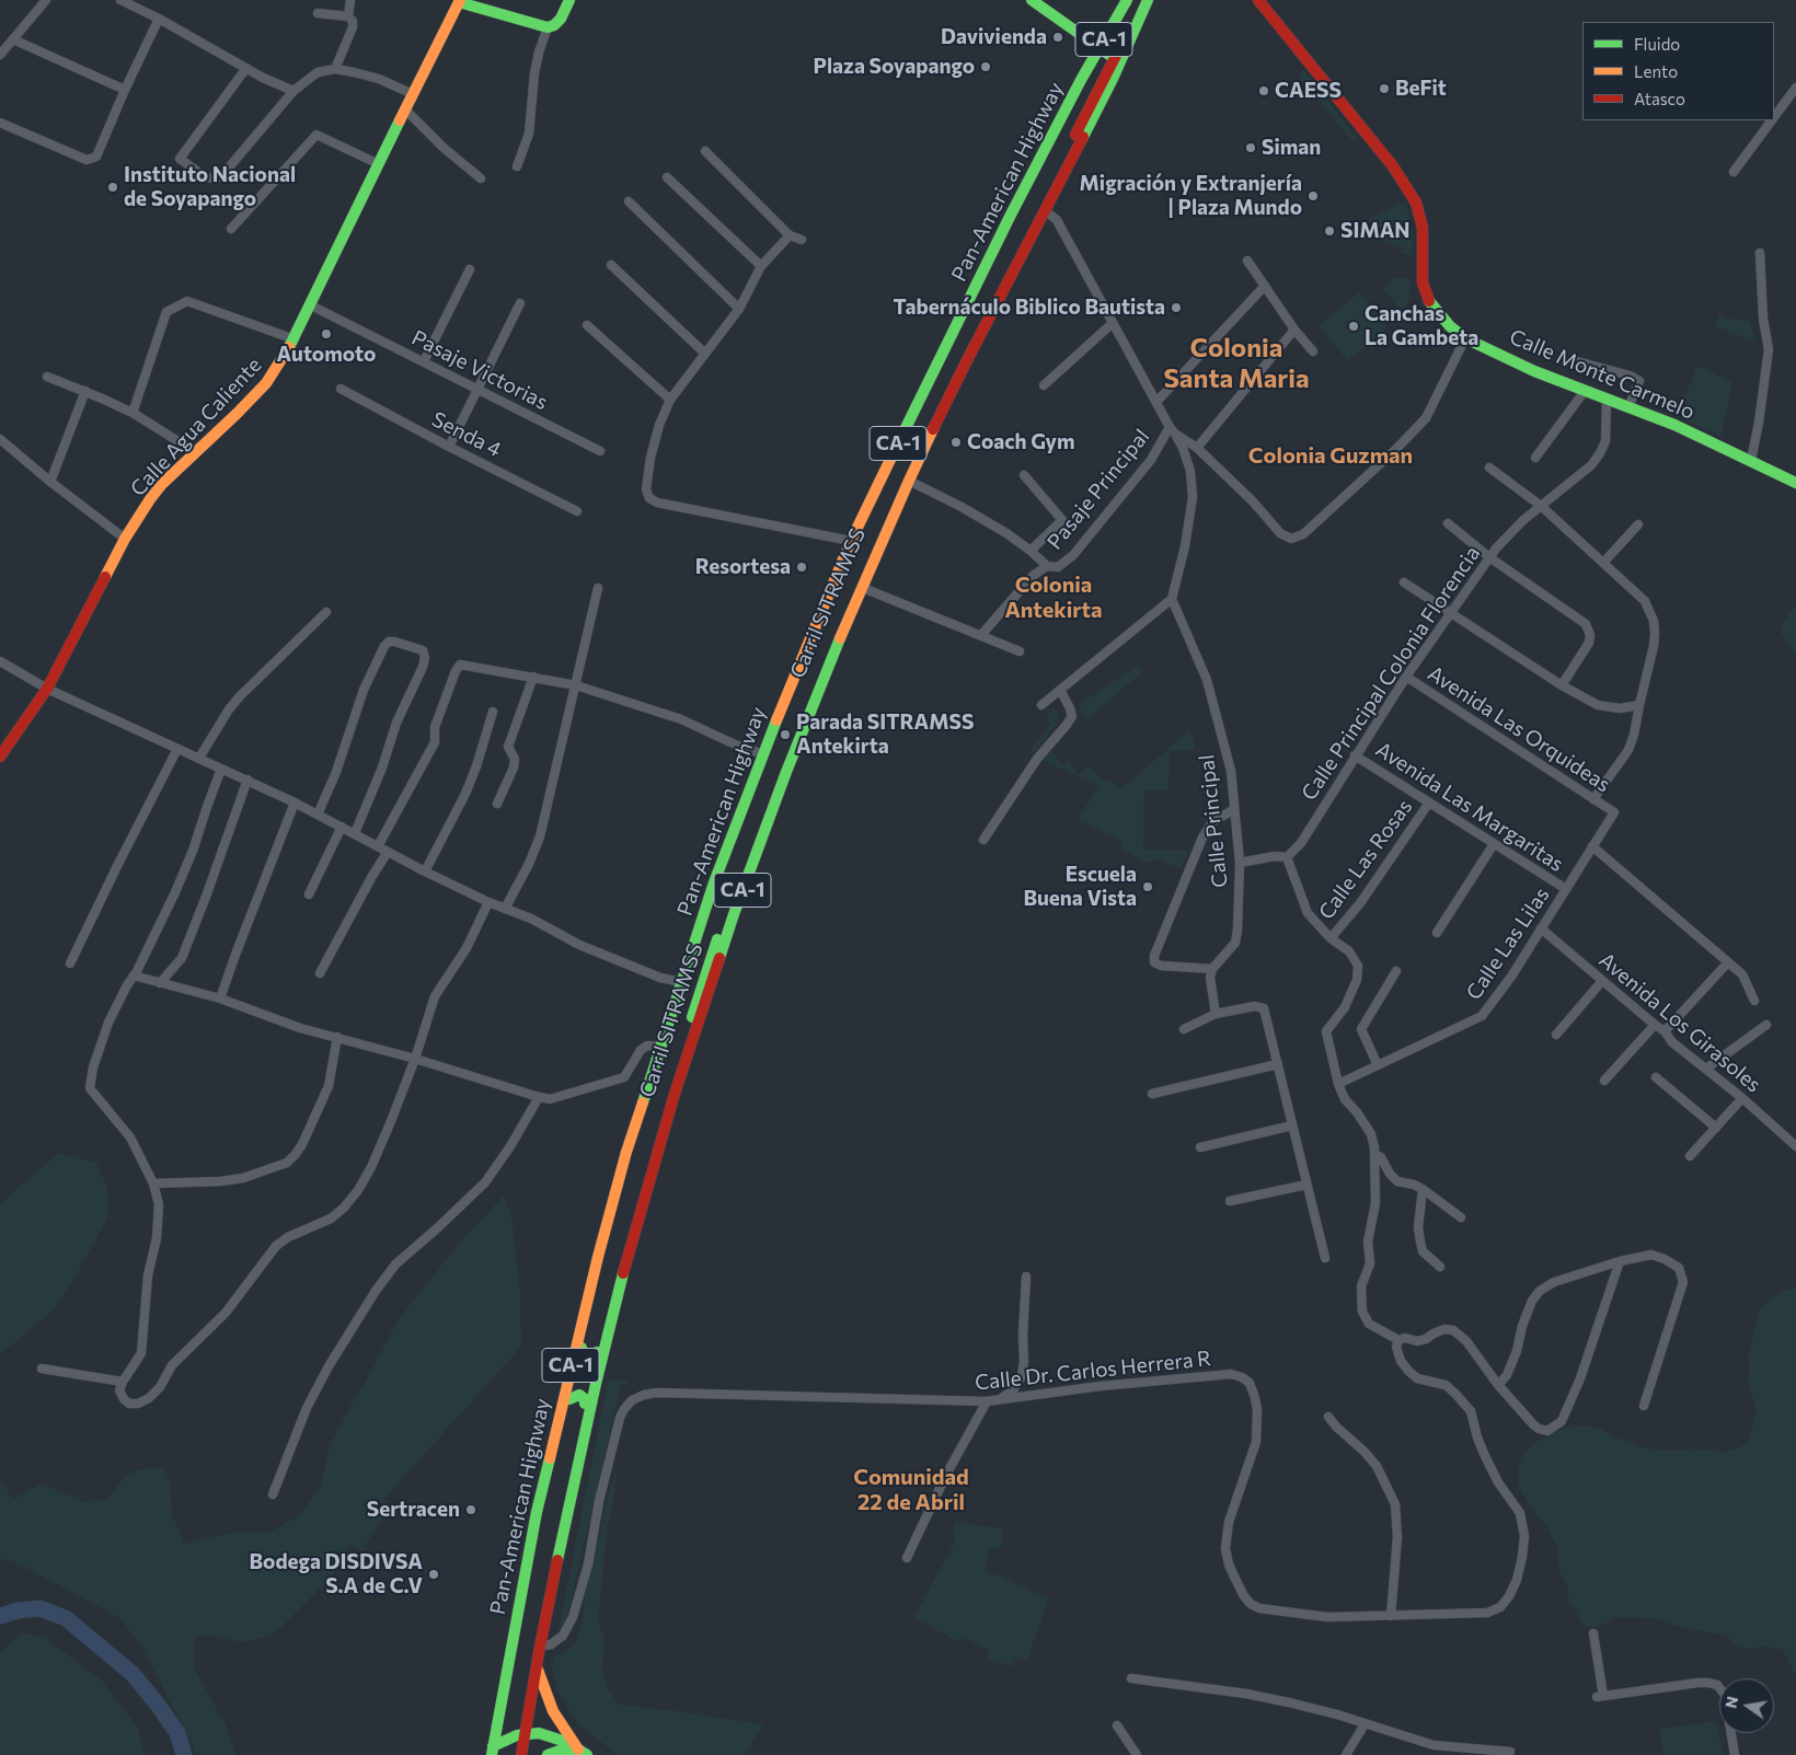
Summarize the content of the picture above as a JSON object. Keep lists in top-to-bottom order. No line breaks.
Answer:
{"streets":{"main road":["CA-1","Pan-American Highway","Calle Monte Carmelo","Calle Agua Caliente","Carril SITRAMSS"],"street":["Pasaje Victorias","Senda 4","Pasaje Principal","Calle Principal Colonia Florencia","Avenida Las Orquideas","Avenida Las Margaritas","Calle Principal","Calle Las Rosas","Calle Las Lilas","Avenida Los Girasoles","Calle Dr. Carlos Herrera R"]},"crossings":[["CA-1","Pasaje Principal"],["CA-1","Carril SITRAMSS"],["CA-1","Calle Dr. Carlos Herrera R"],["Pan-American Highway","Carril SITRAMSS"],["Pasaje Victorias","Calle Agua Caliente"],["Calle Monte Carmelo","Calle Principal Colonia Florencia"],["Calle Principal Colonia Florencia","Avenida Las Orquideas"],["Calle Principal Colonia Florencia","Avenida Las Margaritas"],["Avenida Las Orquideas","Calle Las Lilas"],["Avenida Las Margaritas","Calle Las Rosas"],["Avenida Las Margaritas","Calle Las Lilas"],["Calle Las Lilas","Avenida Los Girasoles"]],"districts":["Colonia Santa Maria","Colonia Guzman","Colonia Antekirta","Comunidad 22 de Abril"],"places":["Davivienda","Plaza Soyapango","BeFit","CAESS","Siman","Instituto Nacional de Soyapango","Migración y Extranjería | Plaza Mundo","SIMAN","Tabernáculo Biblico Bautista","Canchas La Gambeta","Automoto","Coach Gym","Resortesa","Parada SITRAMSS Antekirta","Escuela Buena Vista","Sertracen","Bodega DISDIVSA S.A de C.V"],"legend":["Fluido","Lento","Atasco"],"north":"left"}
